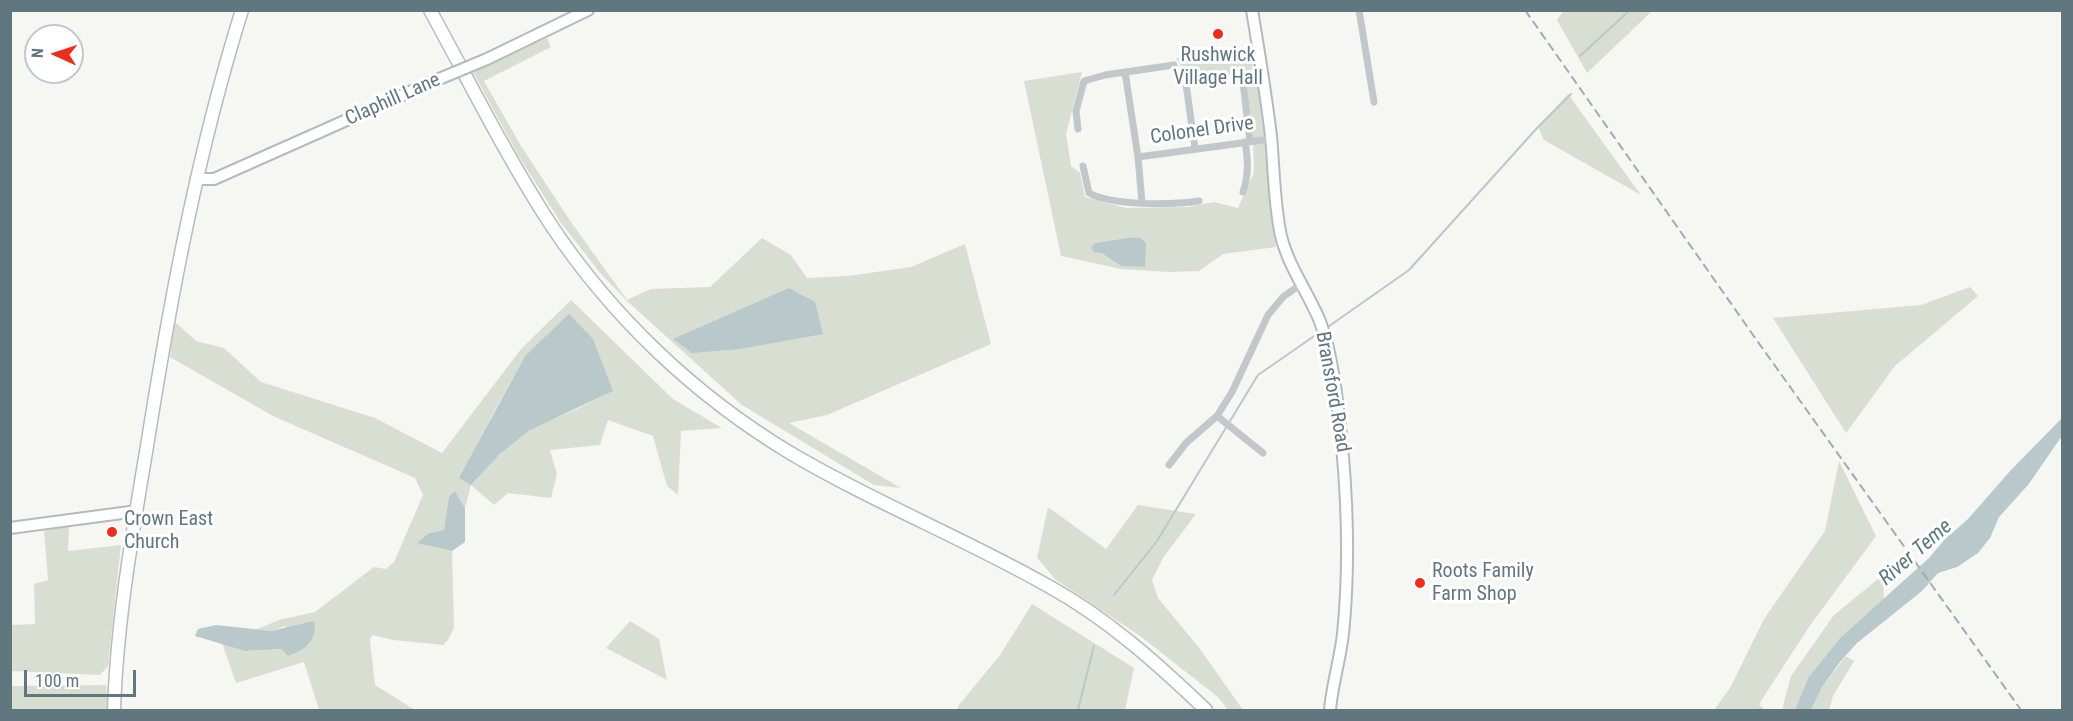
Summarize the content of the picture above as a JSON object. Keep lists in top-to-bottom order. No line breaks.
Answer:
{"streets":{"street":["Claphill Lane","Colonel Drive","Bransford Road"]},"crossings":[["Colonel Drive","Bransford Road"]],"water":["River Teme"],"places":["Rushwick Village Hall","Crown East Church","Roots Family Farm Shop"],"scale_bar":"100 m","north":"left"}
